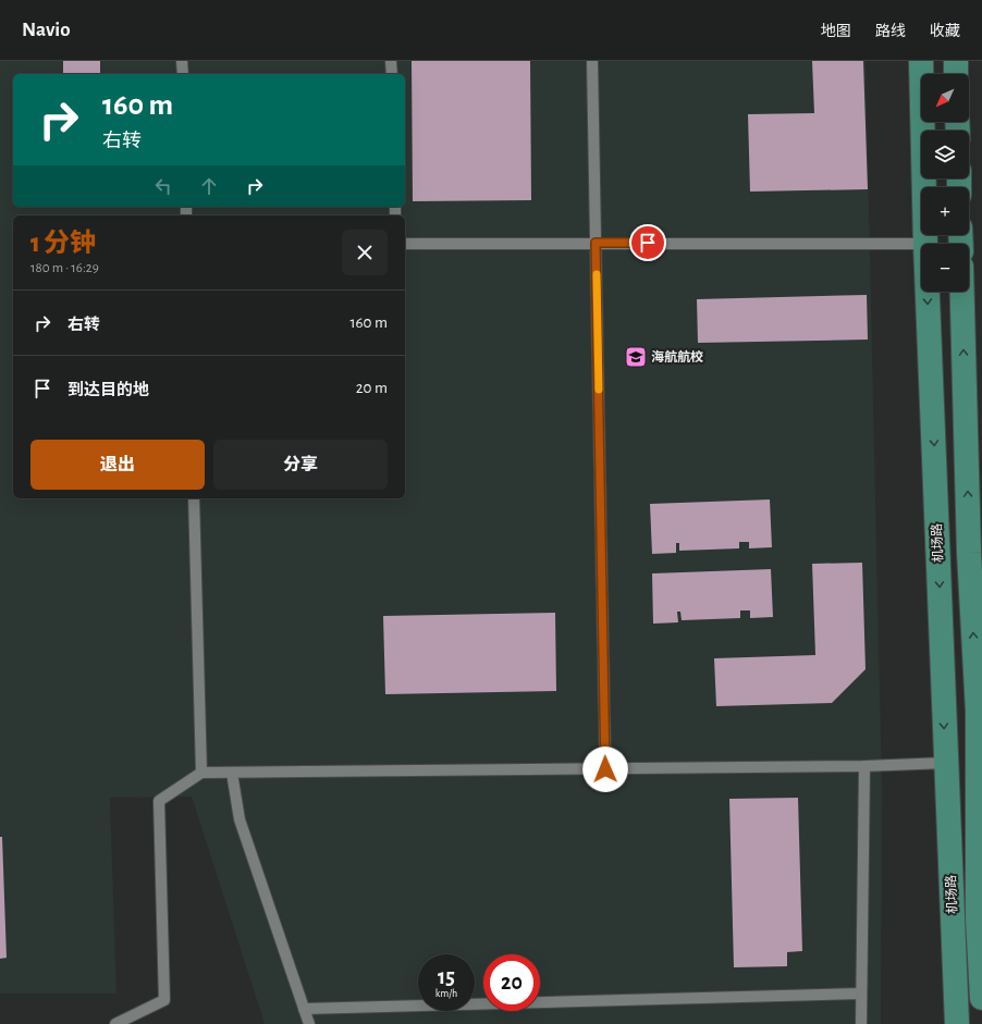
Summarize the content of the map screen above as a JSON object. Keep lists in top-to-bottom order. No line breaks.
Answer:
{"streets":{"main road":["机场路"]},"places":{"school or university":["海航航校"]},"north":"bottom left","page":{"header":"Navio","nav":["地图","路线","收藏"],"map_buttons":["+","−"],"turn":["160 m","右转"],"heading":["1 分钟","180 m · 16:29"],"list":[{"name":"右转","value":"160 m"},{"name":"到达目的地","value":"20 m"}],"buttons":["退出","分享"],"speed":"15 km/h","limit":"20"}}
